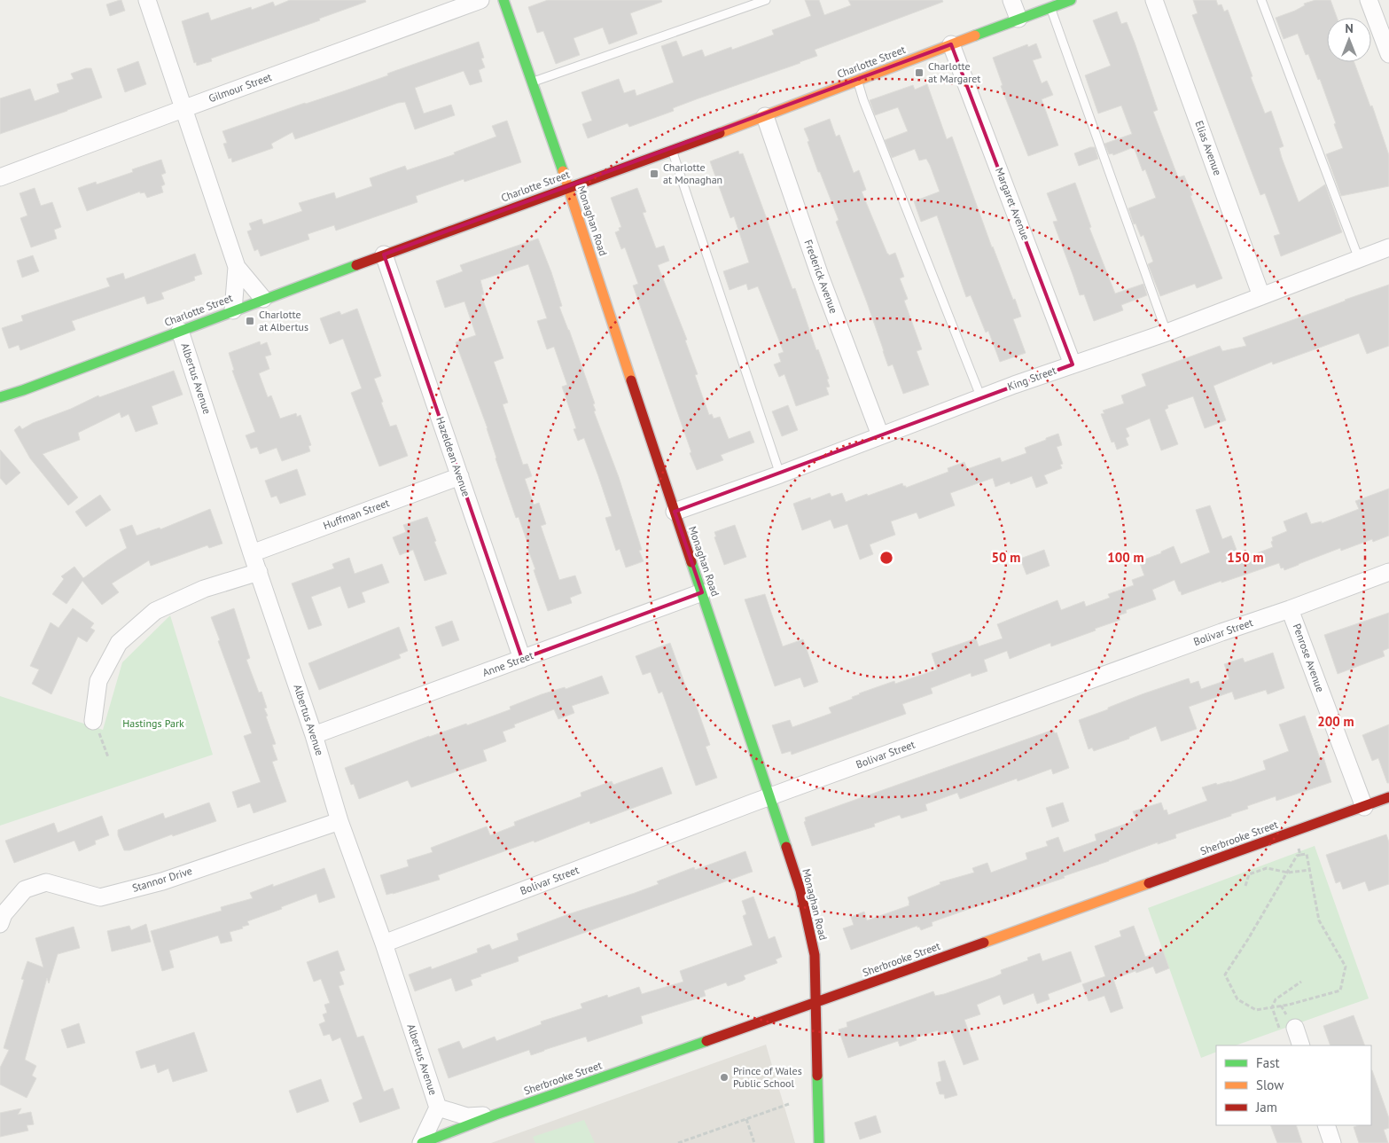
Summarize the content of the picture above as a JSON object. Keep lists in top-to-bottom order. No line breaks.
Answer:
{"streets":{"main road":["Charlotte Street","Monaghan Road","Sherbrooke Street"],"street":["Gilmour Street","Elias Avenue","Margaret Avenue","Frederick Avenue","Albertus Avenue","King Street","Hazeldean Avenue","Huffman Street","Bolivar Street","Penrose Avenue","Anne Street","Stannor Drive"]},"crossings":[["Charlotte Street","Margaret Avenue"],["Charlotte Street","Monaghan Road"],["Charlotte Street","Frederick Avenue"],["Charlotte Street","Albertus Avenue"],["Charlotte Street","Hazeldean Avenue"],["Elias Avenue","King Street"],["Margaret Avenue","King Street"],["Monaghan Road","King Street"],["Monaghan Road","Bolivar Street"],["Monaghan Road","Anne Street"],["Monaghan Road","Sherbrooke Street"],["Frederick Avenue","King Street"],["Albertus Avenue","Huffman Street"],["Albertus Avenue","Bolivar Street"],["Albertus Avenue","Anne Street"],["Albertus Avenue","Sherbrooke Street"],["Albertus Avenue","Stannor Drive"],["Hazeldean Avenue","Huffman Street"],["Hazeldean Avenue","Anne Street"],["Bolivar Street","Penrose Avenue"],["Penrose Avenue","Sherbrooke Street"]],"parks":["Hastings Park"],"places":{"transit":["Charlotte at Margaret","Charlotte at Monaghan","Charlotte at Albertus"],"other":["Prince of Wales Public School"]},"legend":["Fast","Slow","Jam"],"north":"top","rings":["50 m","100 m","150 m","200 m"]}
